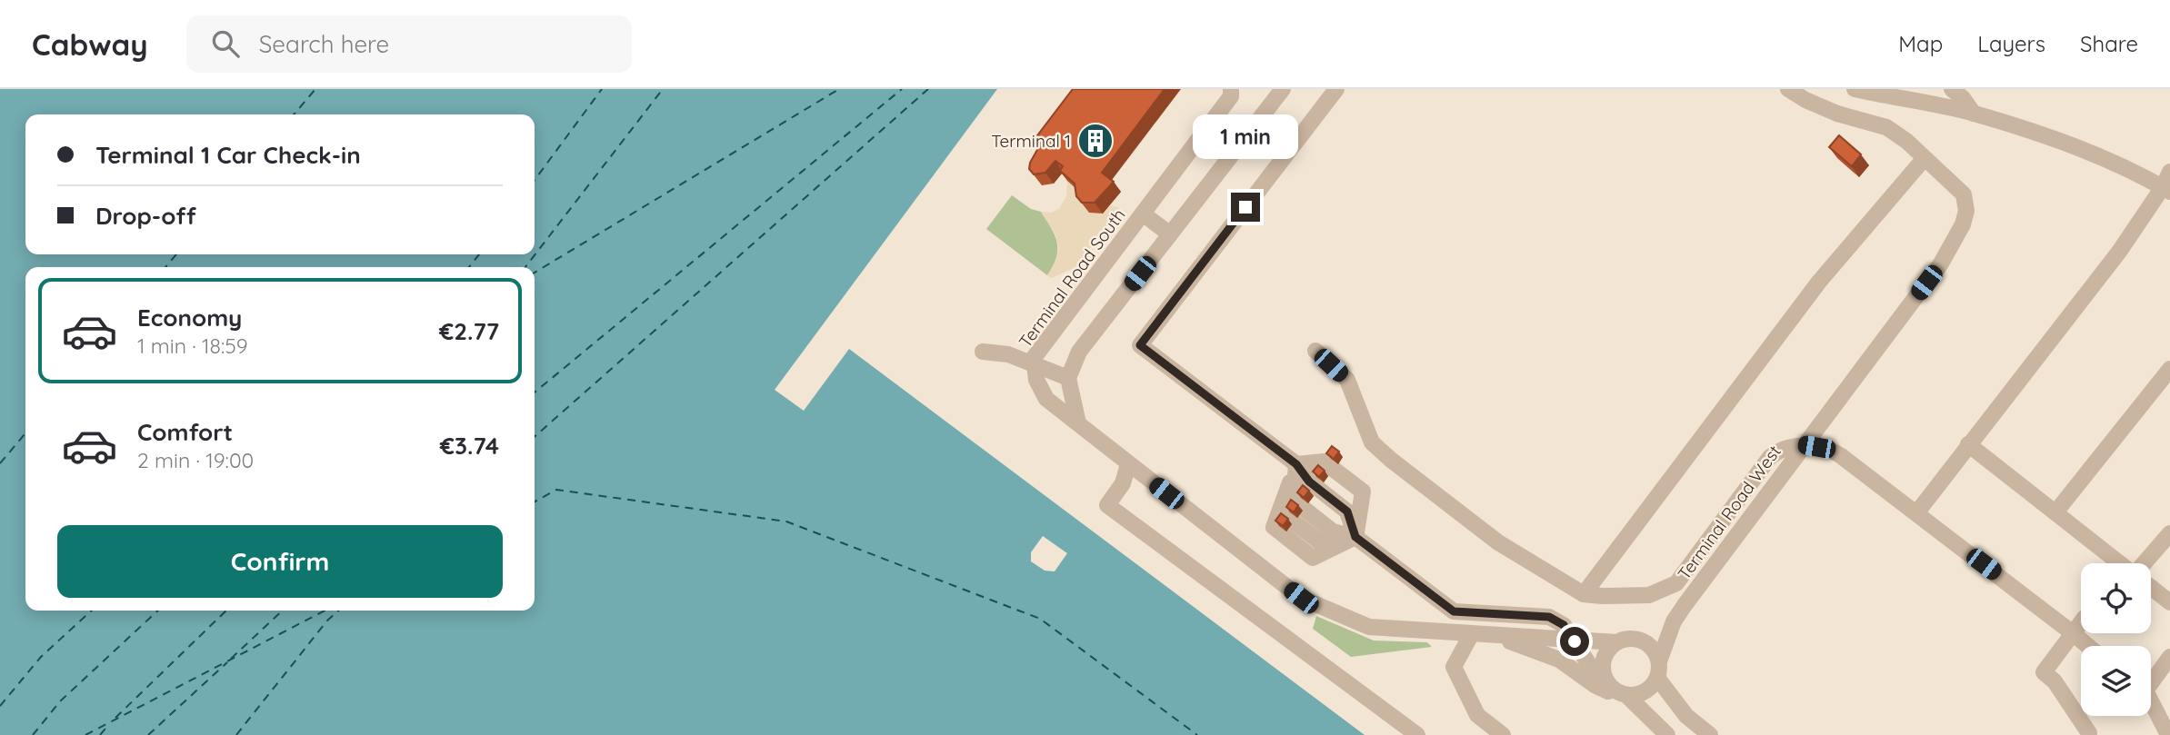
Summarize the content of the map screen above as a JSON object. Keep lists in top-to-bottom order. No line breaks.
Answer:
{"streets":{"street":["Terminal Road South","Terminal Road West"]},"crossings":[["Terminal Road South","Terminal Road West"]],"places":{"building":["Terminal 1"]},"page":{"header":"Cabway","search":"Search here","nav":["Map","Layers","Share"],"bubble":"1 min","banner":["Terminal 1 Car Check-in","Drop-off"],"list":[{"name":"Economy","note":"1 min · 18:59","value":"€2.77"},{"name":"Comfort","note":"2 min · 19:00","value":"€3.74"}],"buttons":"Confirm"}}
